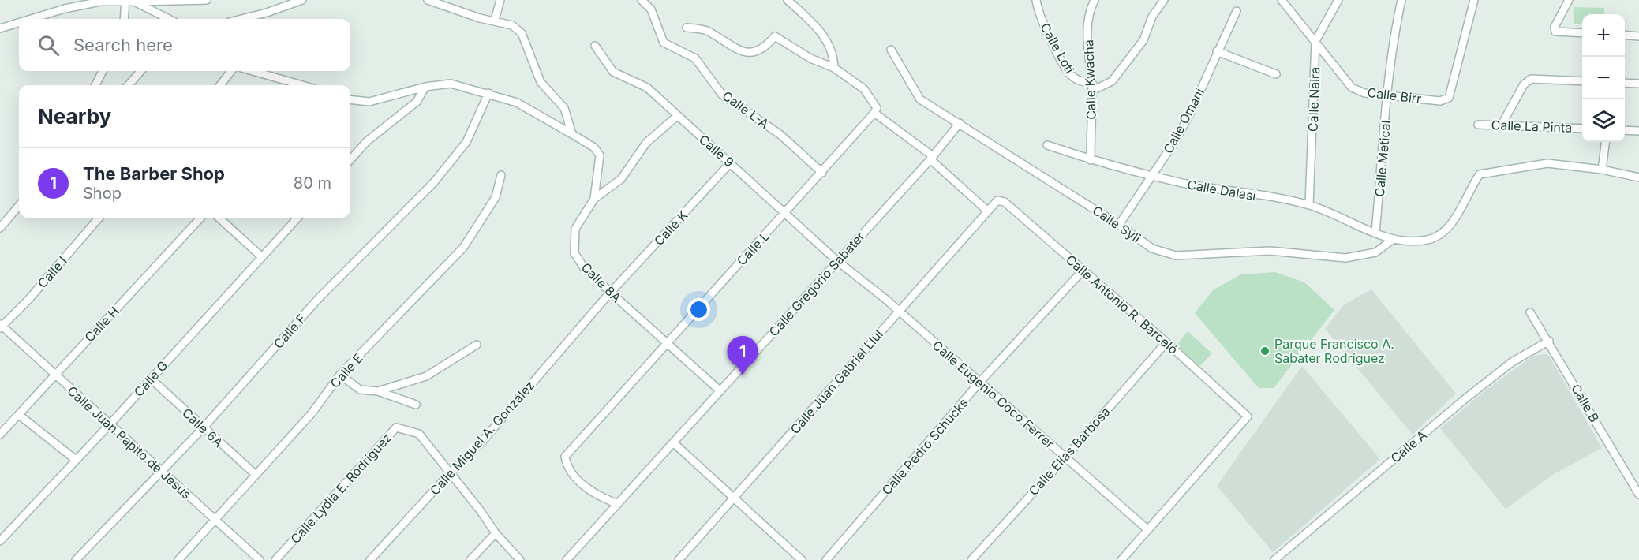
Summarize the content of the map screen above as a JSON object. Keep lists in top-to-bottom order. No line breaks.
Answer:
{"streets":{"street":["Calle Loti","Calle Kwacha","Calle Birr","Calle Naira","Calle L-A","Calle Omani","Calle La Pinta","Calle 9","Calle Metical","Calle Dalasi","Calle Syli","Calle K","Calle L","Calle I","Calle 8A","Calle Gregorio Sabater","Calle Antonio R. Barceló","Calle H","Calle F","Calle E","Calle G","Calle Juan Gabriel Llul","Calle Eugenio Coco Ferrer","Calle B","Calle 6A","Calle Miguel A. González","Calle Juan Papito de Jesús","Calle Pedro Schucks","Calle A","Calle Elías Barbosa","Calle Lydia E. Rodríguez"]},"crossings":[["Calle Loti","Calle Kwacha"],["Calle Kwacha","Calle Dalasi"],["Calle Birr","Calle Naira"],["Calle Birr","Calle Metical"],["Calle Naira","Calle Dalasi"],["Calle L-A","Calle L"],["Calle Omani","Calle Dalasi"],["Calle Omani","Calle Syli"],["Calle 9","Calle K"],["Calle 9","Calle L"],["Calle 9","Calle 8A"],["Calle 9","Calle Gregorio Sabater"],["Calle 9","Calle Eugenio Coco Ferrer"],["Calle Metical","Calle Dalasi"],["Calle Dalasi","Calle Syli"],["Calle Syli","Calle Gregorio Sabater"],["Calle K","Calle 8A"],["Calle K","Calle Miguel A. González"],["Calle L","Calle 8A"],["Calle L","Calle Gregorio Sabater"],["Calle I","Calle Juan Papito de Jesús"],["Calle 8A","Calle Gregorio Sabater"],["Calle 8A","Calle Miguel A. González"],["Calle Gregorio Sabater","Calle Eugenio Coco Ferrer"],["Calle Antonio R. Barceló","Calle Juan Gabriel Llul"],["Calle Antonio R. Barceló","Calle Eugenio Coco Ferrer"],["Calle Antonio R. Barceló","Calle Pedro Schucks"],["Calle Antonio R. Barceló","Calle Elías Barbosa"],["Calle H","Calle Juan Papito de Jesús"],["Calle F","Calle 6A"],["Calle F","Calle Juan Papito de Jesús"],["Calle E","Calle 6A"],["Calle E","Calle Juan Papito de Jesús"],["Calle G","Calle 6A"],["Calle G","Calle Juan Papito de Jesús"],["Calle Juan Gabriel Llul","Calle Eugenio Coco Ferrer"],["Calle Eugenio Coco Ferrer","Calle Pedro Schucks"],["Calle Eugenio Coco Ferrer","Calle Elías Barbosa"],["Calle B","Calle A"],["Calle Miguel A. González","Calle Lydia E. Rodríguez"]],"places":["Parque Francisco A. Sabater Rodríguez"],"page":{"map_buttons":["+","−"],"search":"Search here","heading":"Nearby","list":[{"mark":"1","name":"The Barber Shop","note":"Shop","value":"80 m"}],"pins":"1"}}
